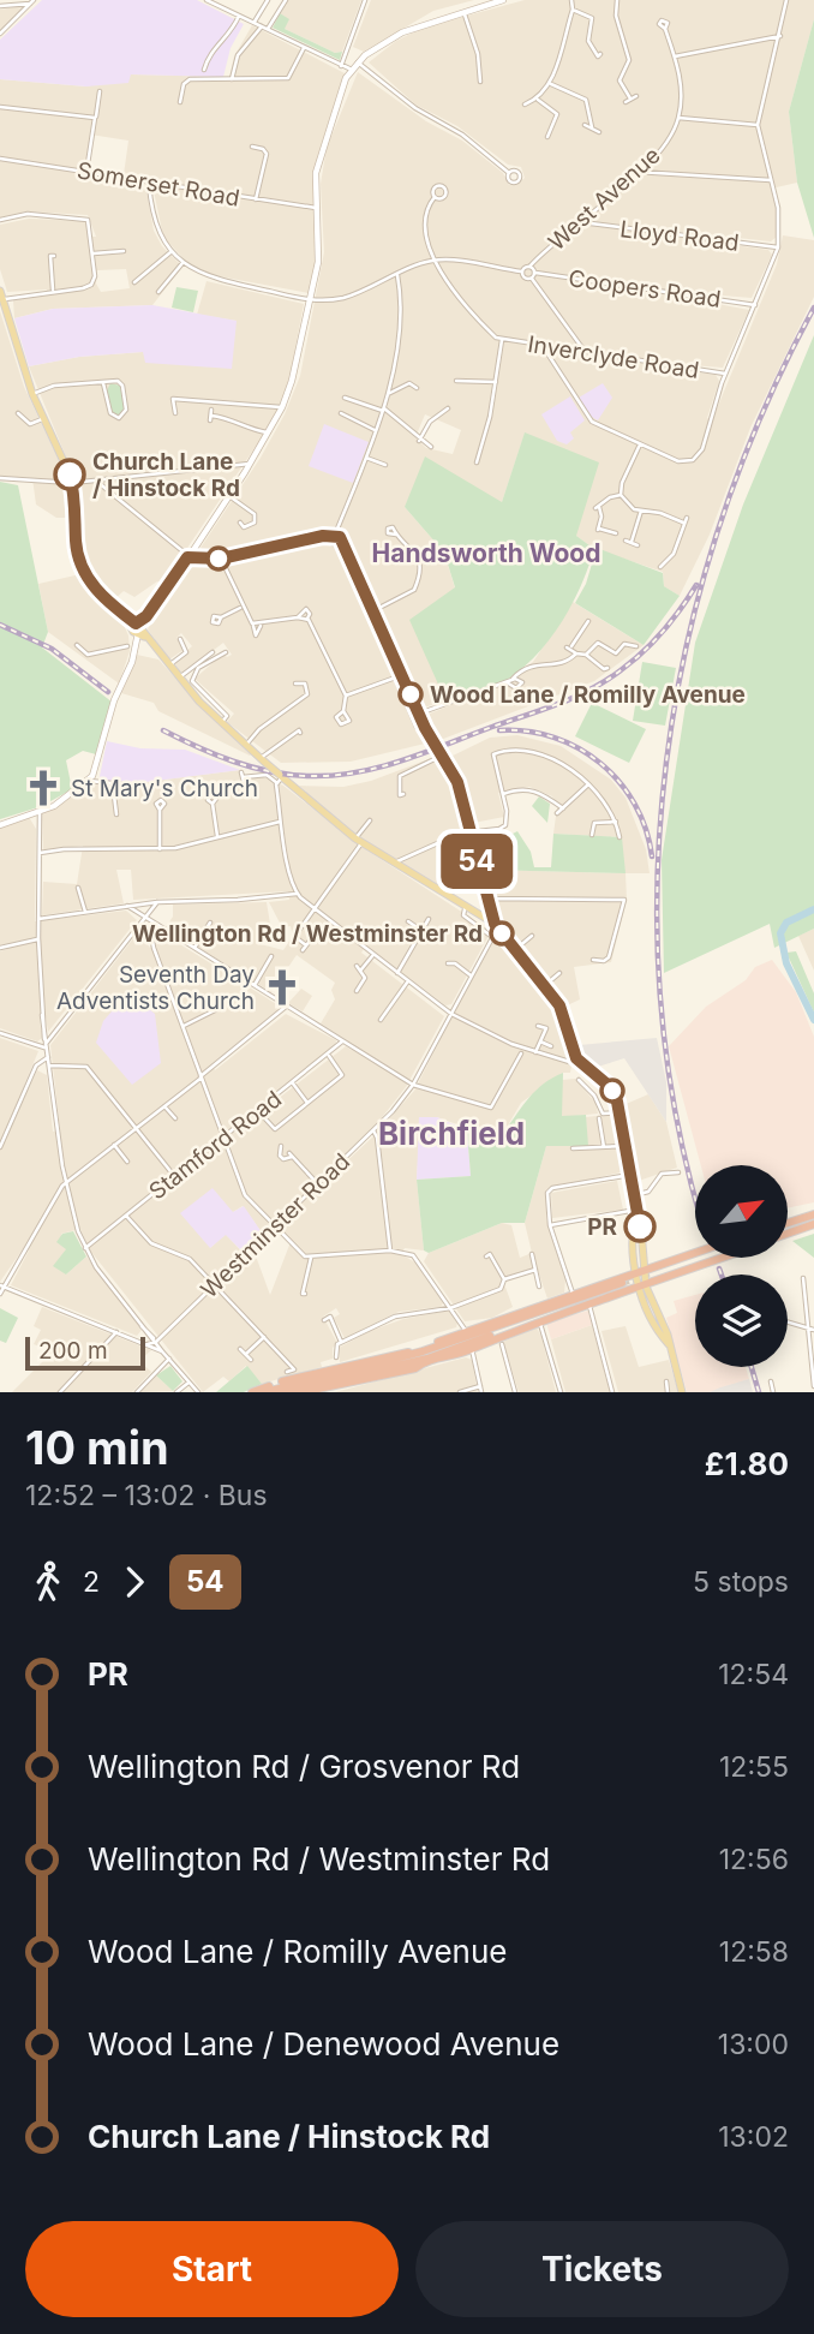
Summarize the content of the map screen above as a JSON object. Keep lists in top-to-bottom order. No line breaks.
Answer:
{"streets":{"street":["Somerset Road","West Avenue","Lloyd Road","Coopers Road","Inverclyde Road","Stamford Road","Westminster Road"]},"crossings":[["West Avenue","Lloyd Road"],["West Avenue","Coopers Road"]],"districts":["Handsworth Wood","Birchfield"],"places":{"other":["Church Lane / Hinstock Rd","Wood Lane / Romilly Avenue","Wellington Rd / Westminster Rd","PR"],"church":["St Mary's Church","Seventh Day Adventists Church"]},"lines":["bus line 54"],"scale_bar":"200 m","north":"top right","page":{"on_map":"54","scale":"200 m","heading":["10 min","12:52 – 13:02 · Bus","£1.80"],"legs":["2","54","5 stops"],"list":[{"name":"PR","value":"12:54"},{"name":"Wellington Rd / Grosvenor Rd","value":"12:55"},{"name":"Wellington Rd / Westminster Rd","value":"12:56"},{"name":"Wood Lane / Romilly Avenue","value":"12:58"},{"name":"Wood Lane / Denewood Avenue","value":"13:00"},{"name":"Church Lane / Hinstock Rd","value":"13:02"}],"buttons":["Start","Tickets"]}}
